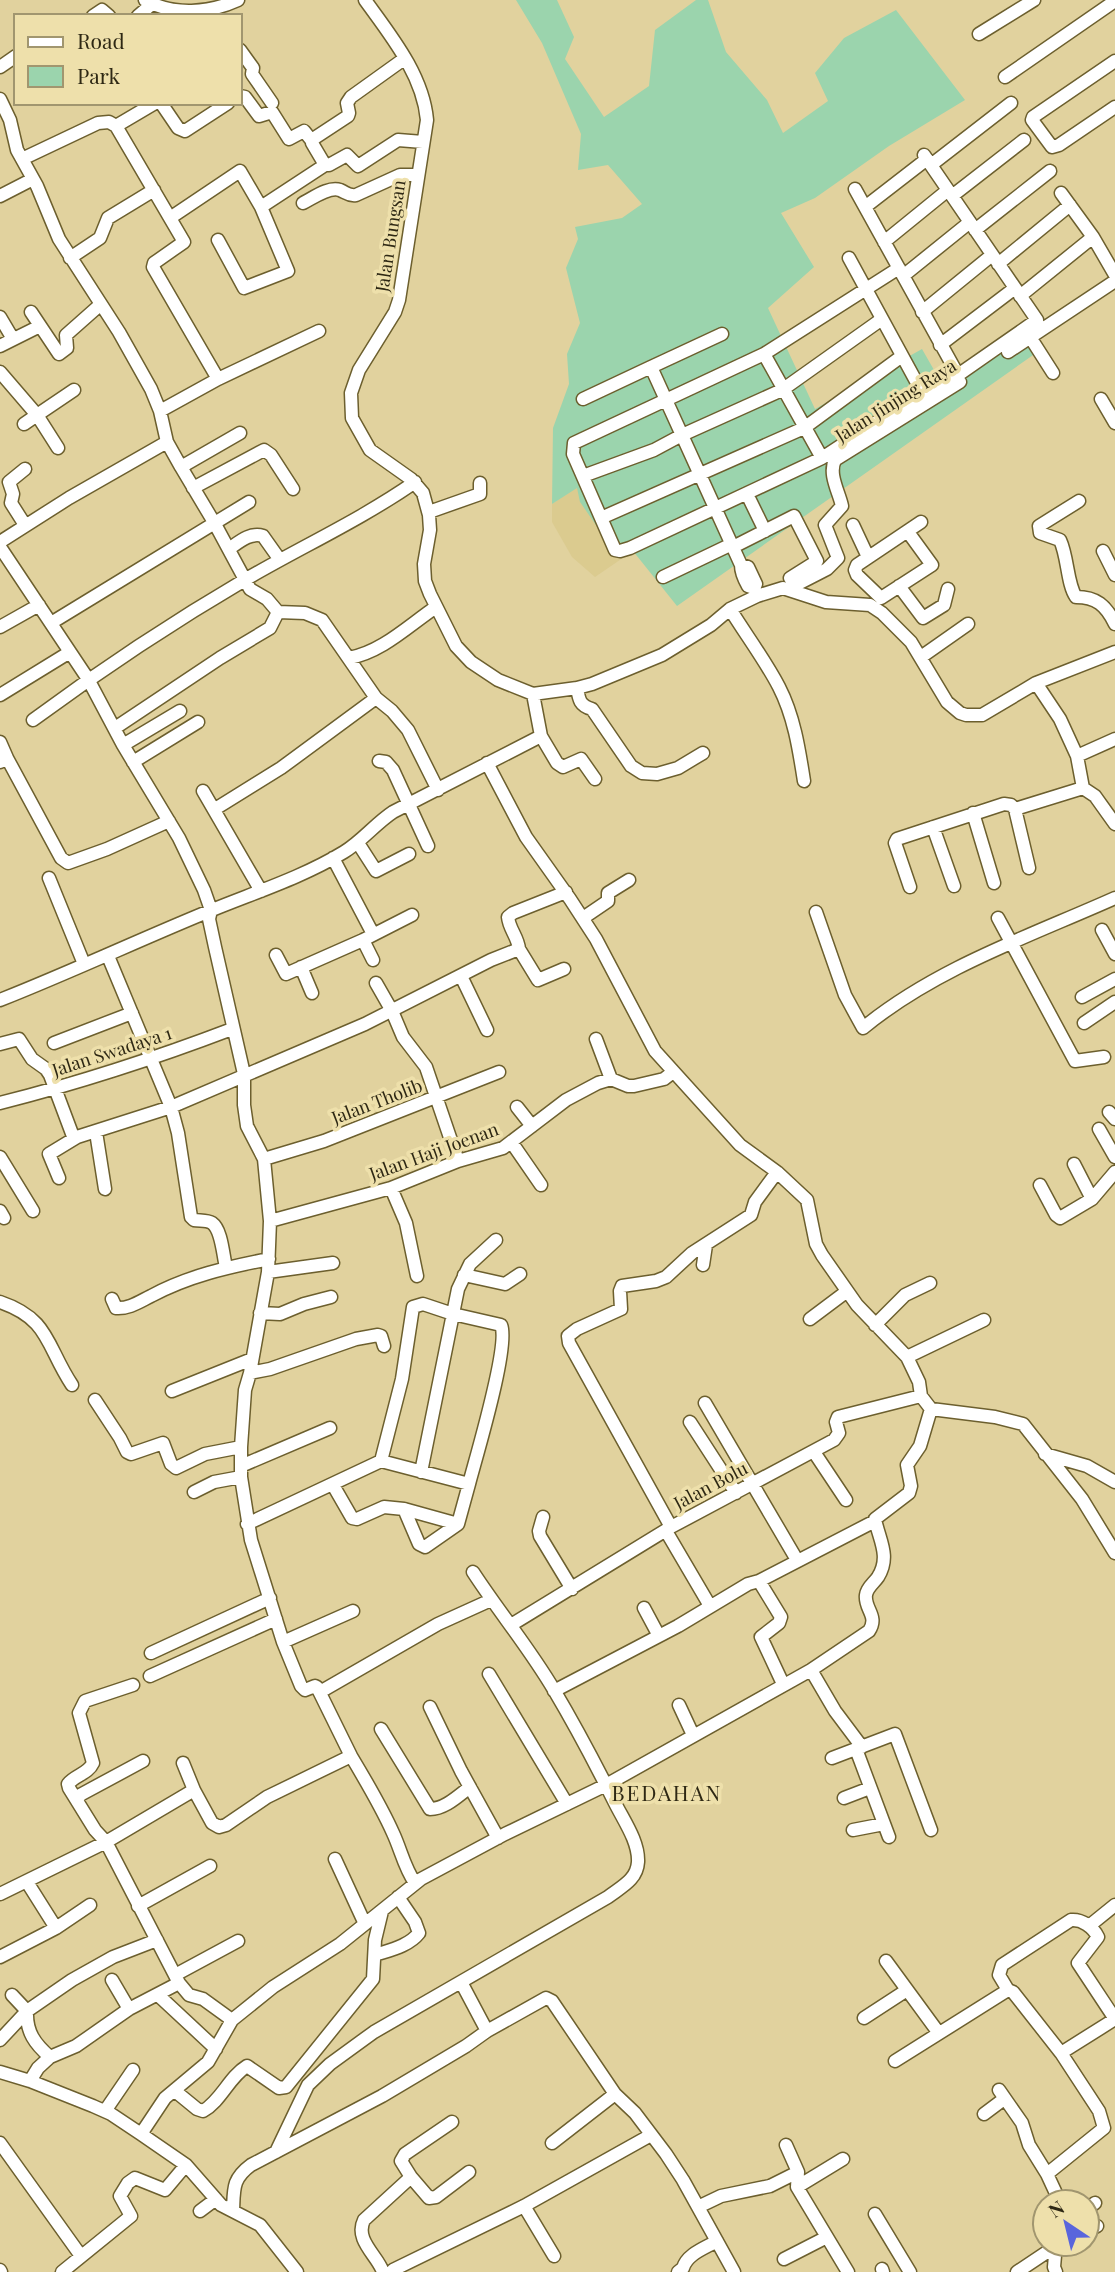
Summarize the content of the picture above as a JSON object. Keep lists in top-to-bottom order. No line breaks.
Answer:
{"streets":{"street":["Jalan Bungsan","Jalan Jinjing Raya","Jalan Swadaya 1","Jalan Tholib","Jalan Haji Joenan","Jalan Bolu"]},"districts":["BEDAHAN"],"legend":["Road","Park"],"north":"top left"}
